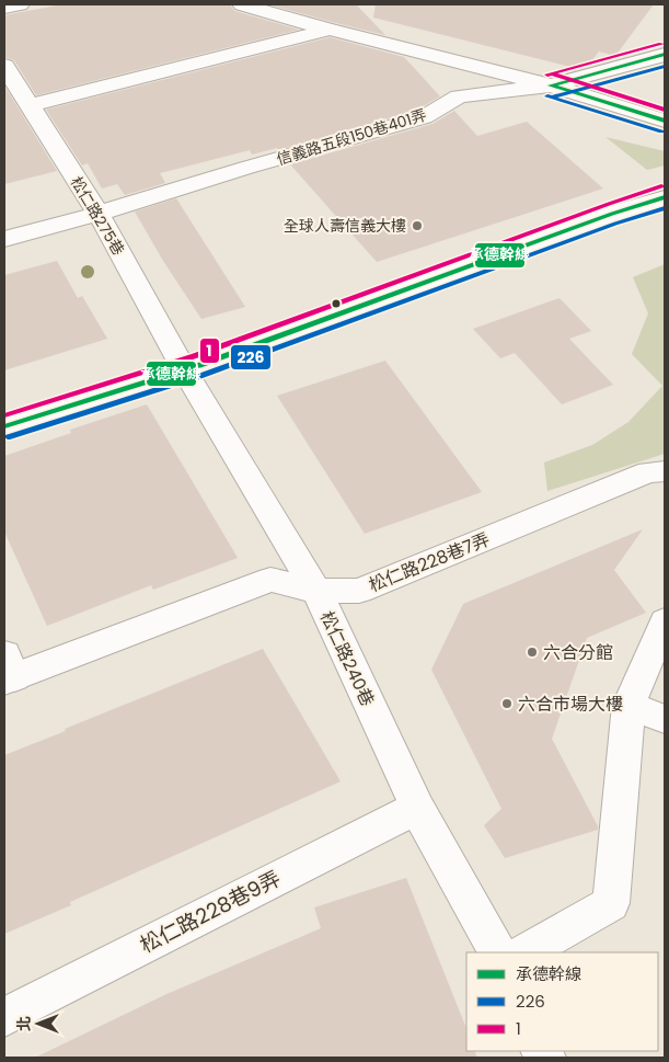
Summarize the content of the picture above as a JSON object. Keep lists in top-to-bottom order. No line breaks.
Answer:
{"streets":{"street":["信義路五段150巷401弄","松仁路275巷","松仁路228巷7弄","松仁路240巷","松仁路228巷9弄"]},"crossings":[["信義路五段150巷401弄","松仁路275巷"],["松仁路275巷","松仁路240巷"],["松仁路228巷7弄","松仁路240巷"],["松仁路240巷","松仁路228巷9弄"]],"places":["全球人壽信義大樓","六合分館","六合市場大樓"],"lines":["transit line 1","transit line 承德幹線","transit line 226"],"legend":["承德幹線","226","1"],"north":"left"}
